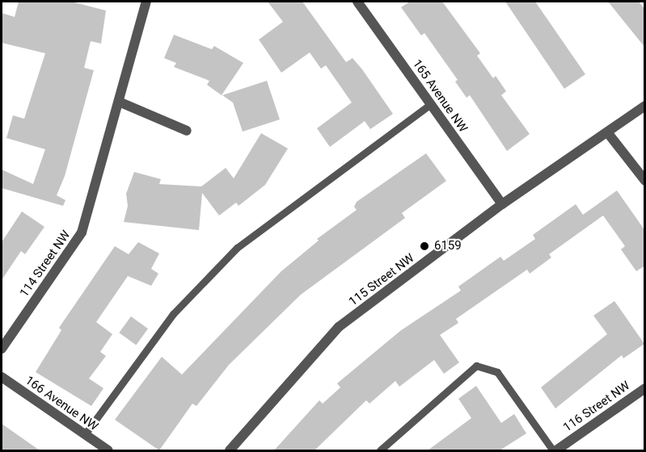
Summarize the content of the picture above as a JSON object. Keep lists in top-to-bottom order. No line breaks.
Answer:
{"streets":{"street":["165 Avenue NW","114 Street NW","115 Street NW","166 Avenue NW","116 Street NW"]},"crossings":[["165 Avenue NW","115 Street NW"]],"places":["6159"]}
